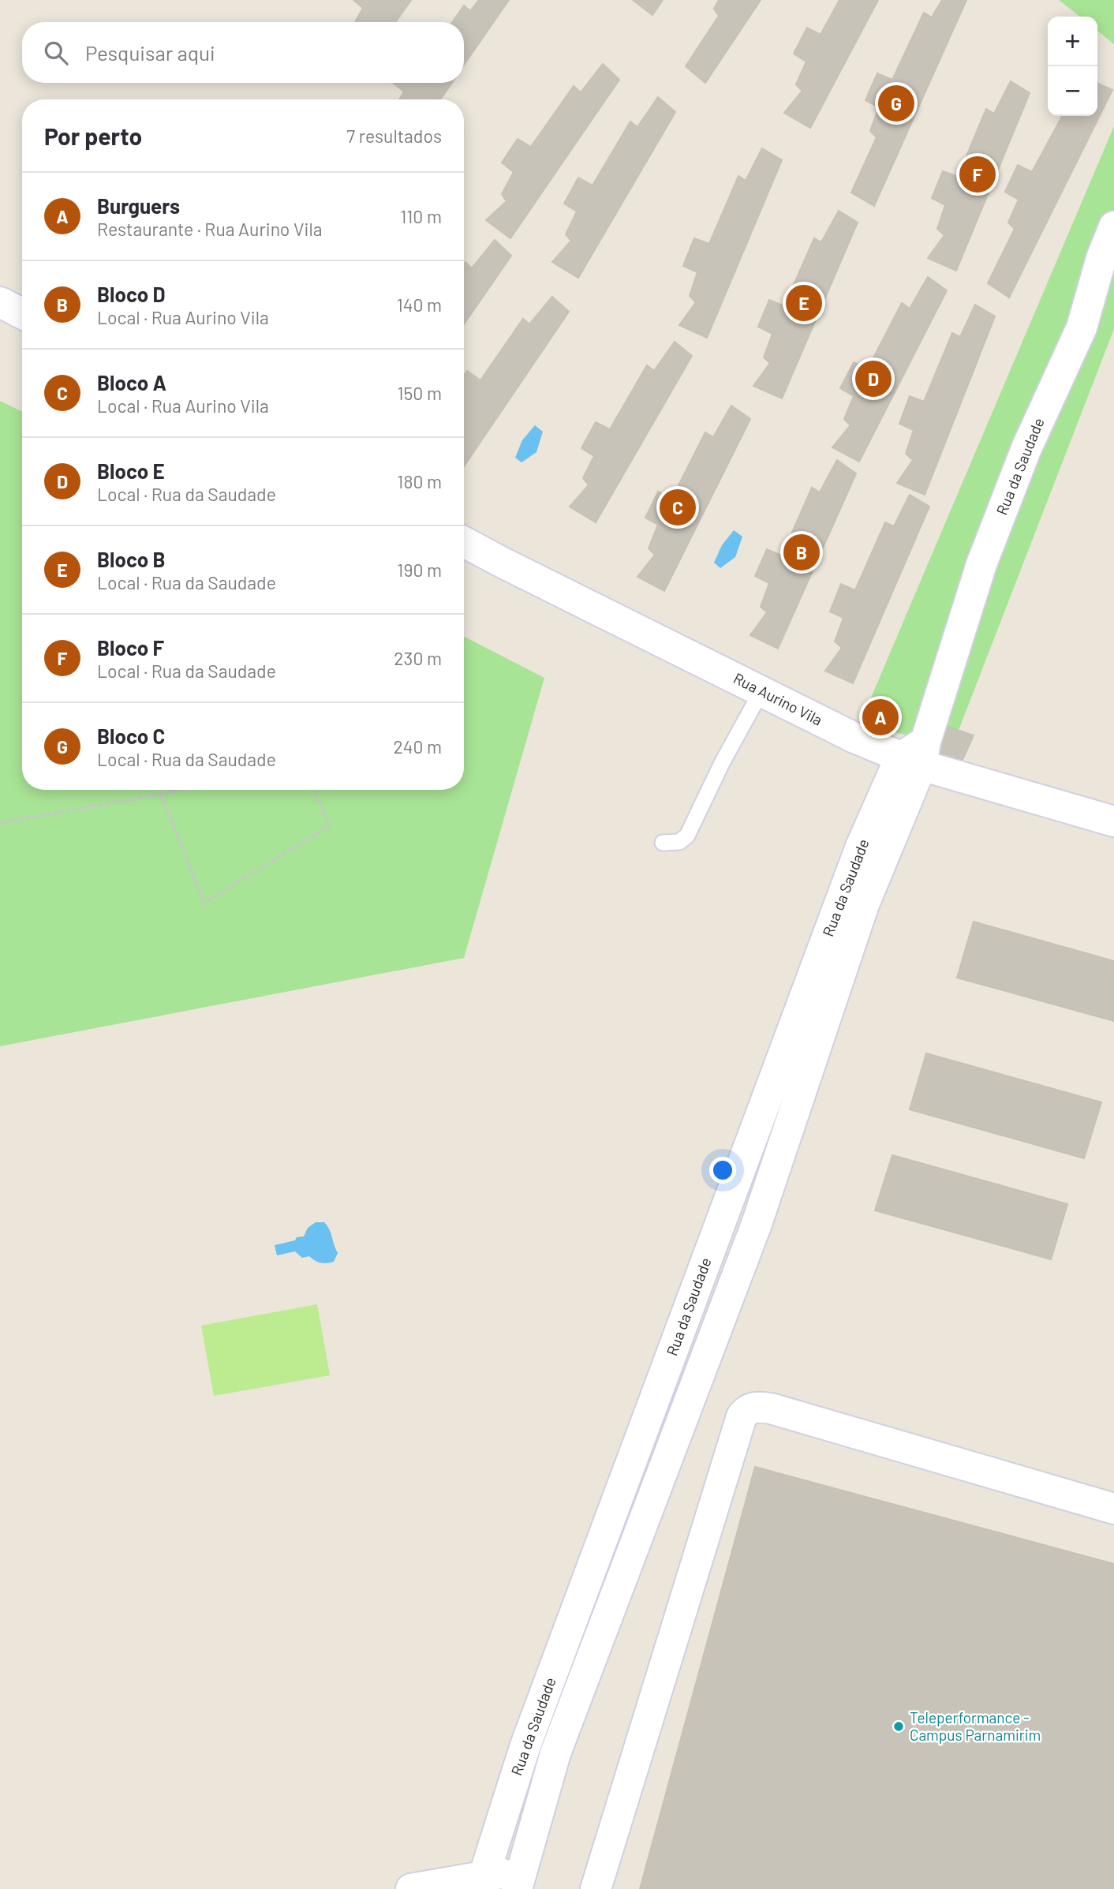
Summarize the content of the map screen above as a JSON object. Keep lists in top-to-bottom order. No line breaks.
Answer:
{"streets":{"street":["Rua da Saudade","Rua Aurino Vila"]},"crossings":[["Rua da Saudade","Rua Aurino Vila"]],"places":["Teleperformance - Campus Parnamirim"],"page":{"map_buttons":["+","−"],"search":"Pesquisar aqui","pins":["G","F","E","D","C","B","A"],"heading":["Por perto","7 resultados"],"list":[{"mark":"A","name":"Burguers","note":"Restaurante · Rua Aurino Vila","value":"110 m"},{"mark":"B","name":"Bloco D","note":"Local · Rua Aurino Vila","value":"140 m"},{"mark":"C","name":"Bloco A","note":"Local · Rua Aurino Vila","value":"150 m"},{"mark":"D","name":"Bloco E","note":"Local · Rua da Saudade","value":"180 m"},{"mark":"E","name":"Bloco B","note":"Local · Rua da Saudade","value":"190 m"},{"mark":"F","name":"Bloco F","note":"Local · Rua da Saudade","value":"230 m"},{"mark":"G","name":"Bloco C","note":"Local · Rua da Saudade","value":"240 m"}]}}
